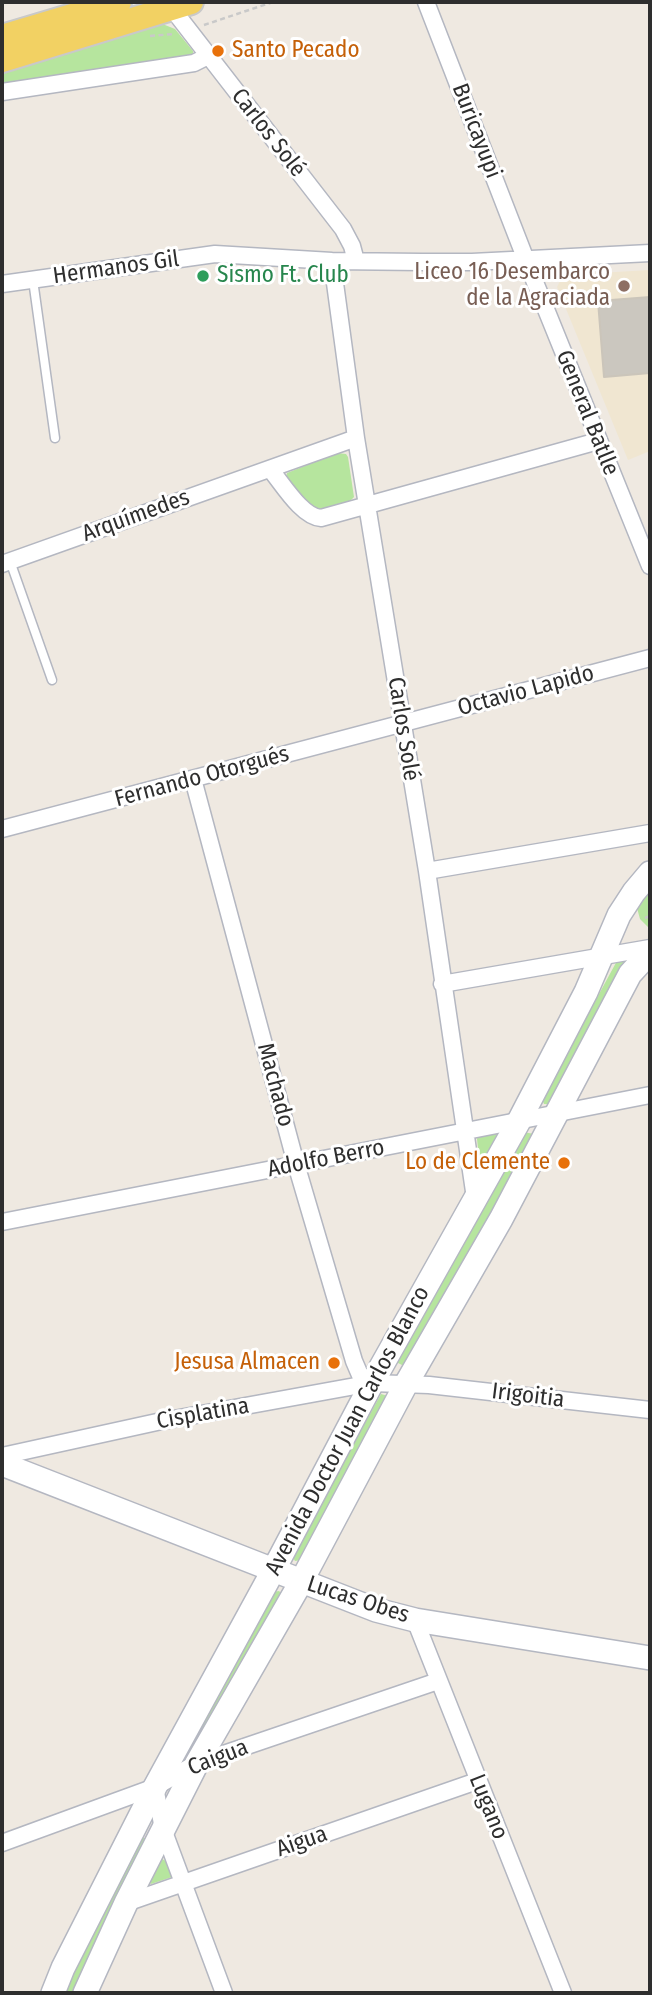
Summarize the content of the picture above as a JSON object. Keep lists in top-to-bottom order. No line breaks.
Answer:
{"streets":{"street":["Buricayupi","Carlos Solé","Hermanos Gil","General Batlle","Arquímedes","Octavio Lapido","Fernando Otorgués","Machado","Adolfo Berro","Irigoitia","Cisplatina","Avenida Doctor Juan Carlos Blanco","Lucas Obes","Caigua","Lugano","Aigua"]},"crossings":[["Buricayupi","Hermanos Gil"],["Buricayupi","General Batlle"],["Carlos Solé","Hermanos Gil"],["Carlos Solé","Arquímedes"],["Carlos Solé","Octavio Lapido"],["Carlos Solé","Fernando Otorgués"],["Carlos Solé","Adolfo Berro"],["Carlos Solé","Avenida Doctor Juan Carlos Blanco"],["Hermanos Gil","General Batlle"],["Octavio Lapido","Fernando Otorgués"],["Fernando Otorgués","Machado"],["Machado","Adolfo Berro"],["Machado","Cisplatina"],["Machado","Avenida Doctor Juan Carlos Blanco"],["Adolfo Berro","Avenida Doctor Juan Carlos Blanco"],["Irigoitia","Cisplatina"],["Irigoitia","Avenida Doctor Juan Carlos Blanco"],["Cisplatina","Avenida Doctor Juan Carlos Blanco"],["Avenida Doctor Juan Carlos Blanco","Lucas Obes"],["Avenida Doctor Juan Carlos Blanco","Caigua"],["Avenida Doctor Juan Carlos Blanco","Aigua"],["Lucas Obes","Lugano"],["Caigua","Lugano"],["Lugano","Aigua"]],"places":["Santo Pecado","Sismo Ft. Club","Liceo 16 Desembarco de la Agraciada","Lo de Clemente","Jesusa Almacen"]}
